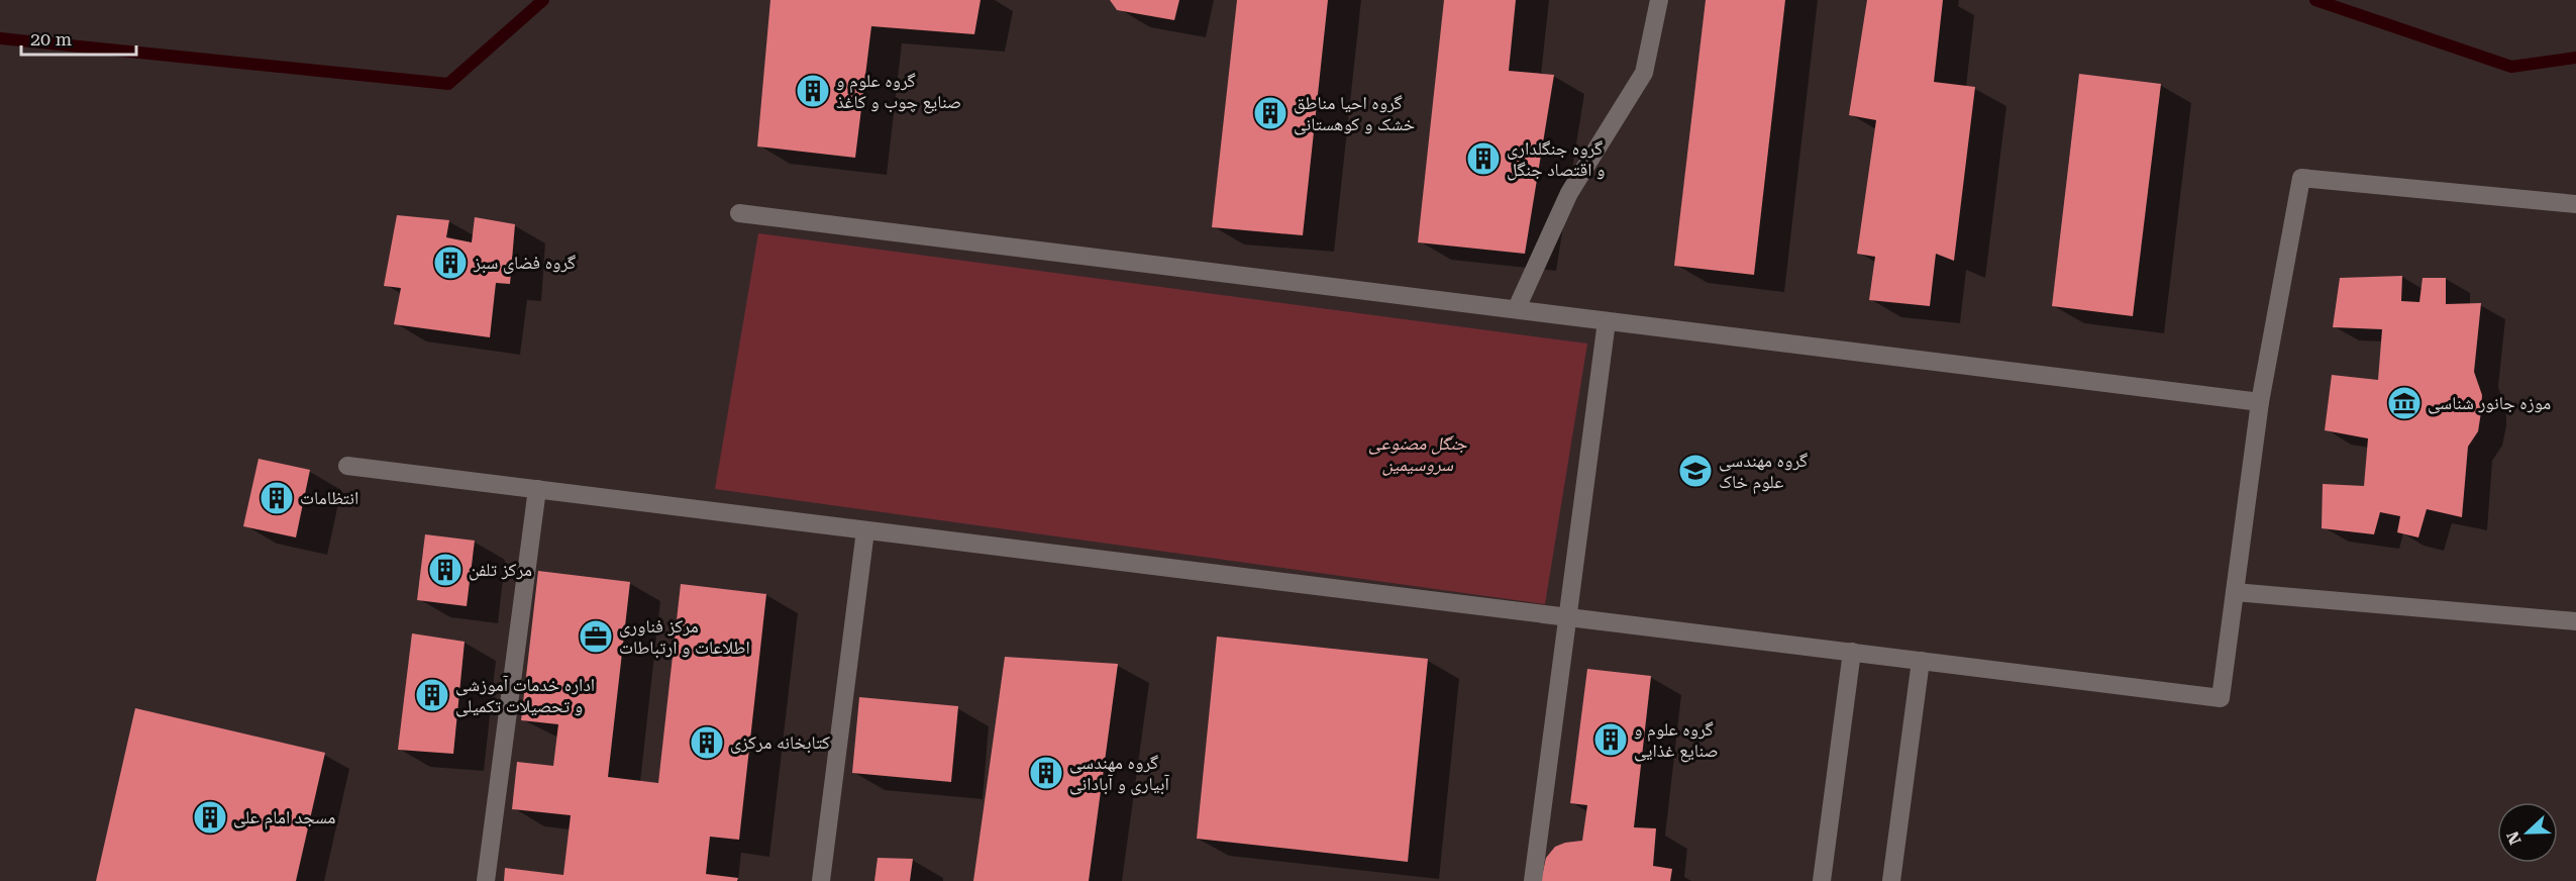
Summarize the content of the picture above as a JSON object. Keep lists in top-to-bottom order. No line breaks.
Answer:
{"parks":["جنگل مصنوعی سروسیمین"],"places":{"building":["گروه علوم و صنایع چوب و کاغذ","گروه احیا مناطق خشک و کوهستانی","گروه جنگلداری و اقتصاد جنگل","گروه فضای سبز","انتظامات","مرکز تلفن","اداره خدمات آموزشی و تحصیلات تکمیلی","گروه علوم و صنایع غذایی","کتابخانه مرکزی","گروه مهندسی آبیاری و آبادانی","مسجد امام علی"],"museum":["موزه جانور شناسی"],"school or university":["گروه مهندسی علوم خاک"],"office":["مرکز فناوری اطلاعات و ارتباطات"]},"scale_bar":"20 m","north":"left"}
